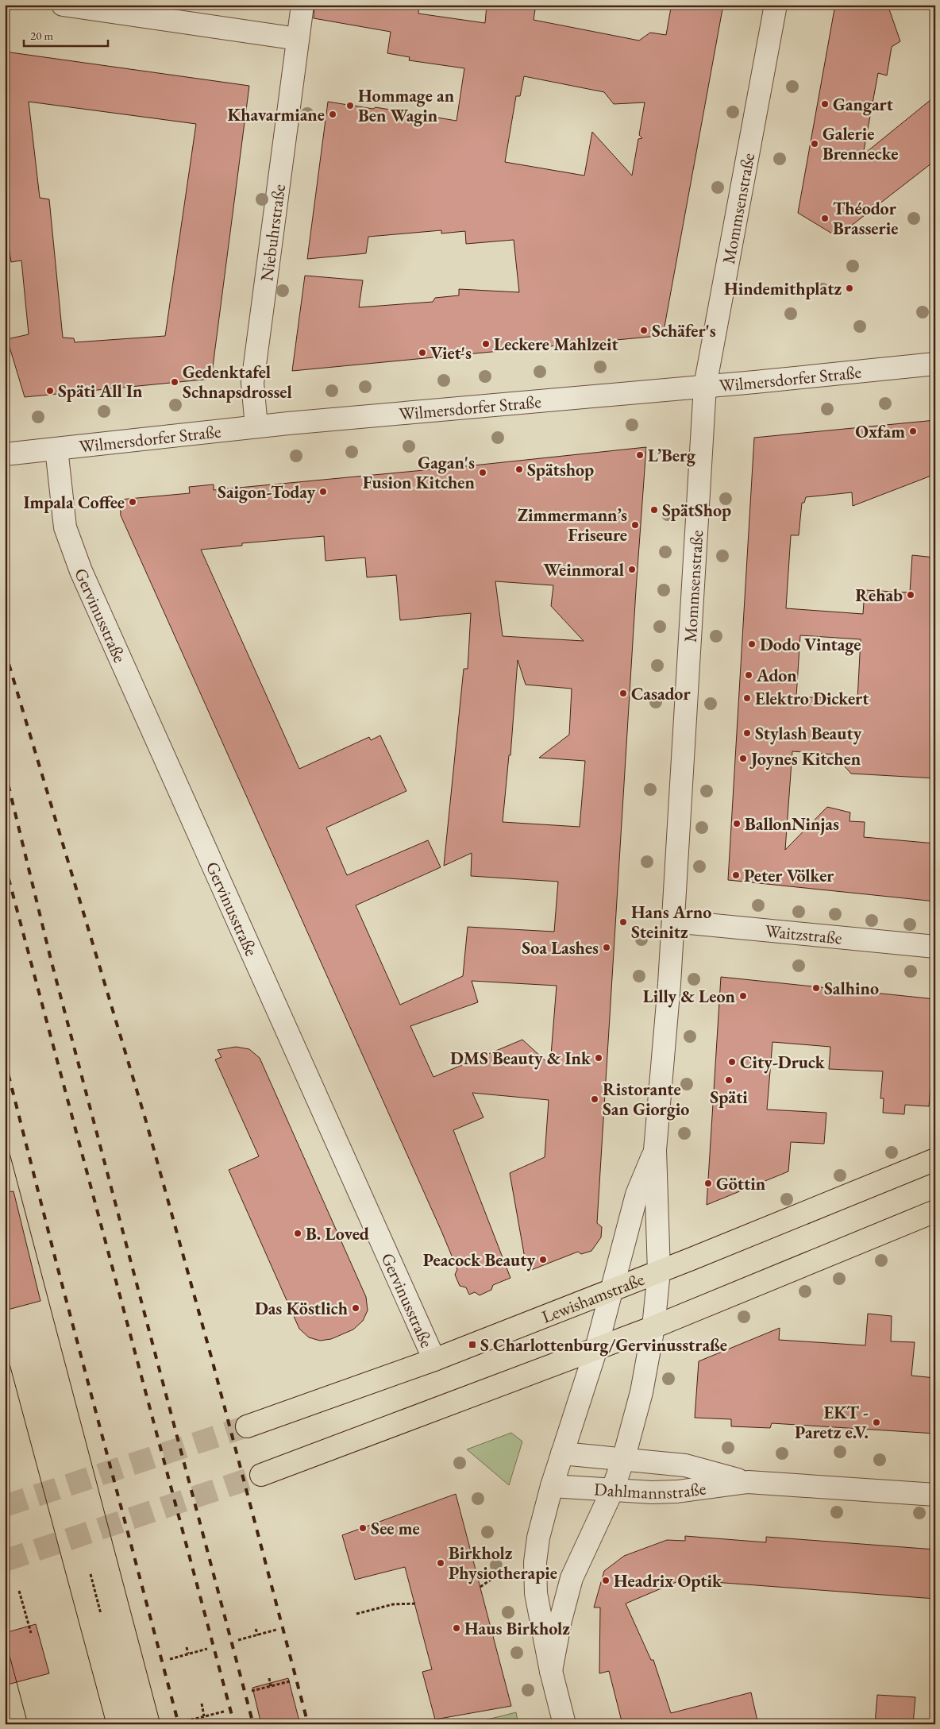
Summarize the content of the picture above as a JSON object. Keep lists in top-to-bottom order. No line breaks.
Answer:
{"streets":{"main road":["Lewishamstraße"],"street":["Mommsenstraße","Niebuhrstraße","Wilmersdorfer Straße","Gervinusstraße","Waitzstraße","Dahlmannstraße"]},"crossings":[["Mommsenstraße","Wilmersdorfer Straße"],["Mommsenstraße","Waitzstraße"],["Mommsenstraße","Lewishamstraße"],["Niebuhrstraße","Wilmersdorfer Straße"],["Wilmersdorfer Straße","Gervinusstraße"],["Gervinusstraße","Lewishamstraße"]],"places":{"other":["Gangart","Hommage an Ben Wagin","Khavarmiane","Galerie Brennecke","Théodor Brasserie","Hindemithplatz","Schäfer's","Leckere Mahlzeit","Viet's","Gedenktafel Schnapsdrossel","Späti All In","Oxfam","L’Berg","Spätshop","Gagan's Fusion Kitchen","Saigon-Today","Impala Coffee","SpätShop","Zimmermann’s Friseure","Weinmoral","Rehab","Dodo Vintage","Adon","Casador","Elektro Dickert","Stylash Beauty","Joynes Kitchen","BallonNinjas","Peter Völker","Hans Arno Steinitz","Soa Lashes","Salhino","Lilly & Leon","DMS Beauty & Ink","City-Druck","Späti","Ristorante San Giorgio","Göttin","B. Loved","Peacock Beauty","Das Köstlich","EKT - Paretz e.V.","See me","Birkholz Physiotherapie","Headrix Optik","Haus Birkholz"],"transit":["S Charlottenburg/Gervinusstraße"]},"scale_bar":"20 m"}
